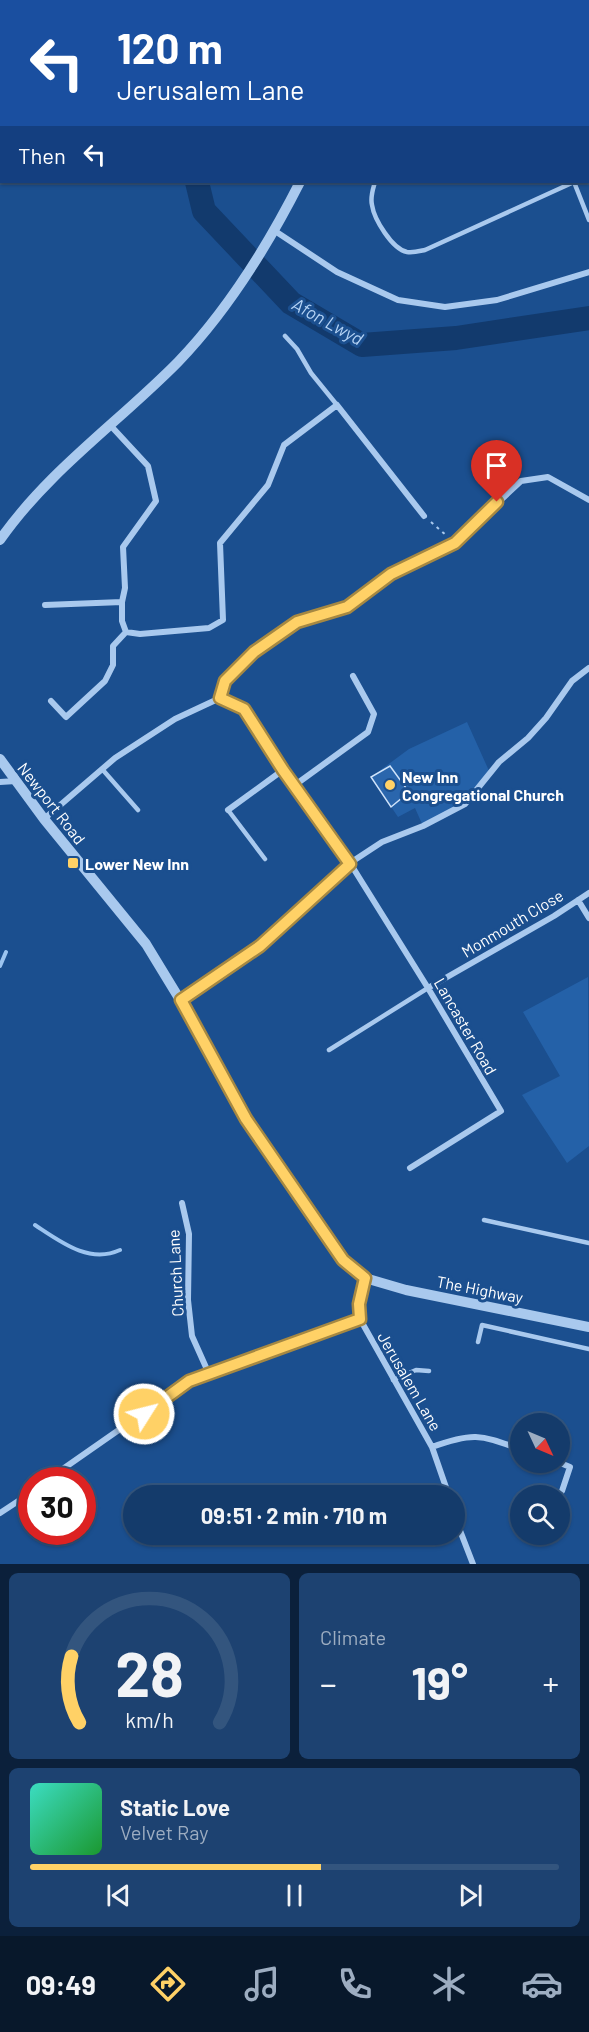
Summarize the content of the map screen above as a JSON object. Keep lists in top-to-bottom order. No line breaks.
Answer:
{"streets":{"street":["Newport Road","Monmouth Close","Lancaster Road","Church Lane","The Highway","Jerusalem Lane"]},"crossings":[["Newport Road","The Highway"],["Newport Road","Jerusalem Lane"],["Monmouth Close","Lancaster Road"],["The Highway","Jerusalem Lane"]],"water":["Afon Lwyd"],"places":{"other":["New Inn Congregational Church"],"transit":["Lower New Inn"]},"north":"bottom right","page":{"turn":["120 m","Jerusalem Lane"],"then":"Then","limit":"30","trip":"09:51 · 2 min · 710 m","tile":"Climate","heat":["−","19°","+"],"song":["Static Love","Velvet Ray"],"tabs":"09:49","gauge":["28","km/h"]}}
